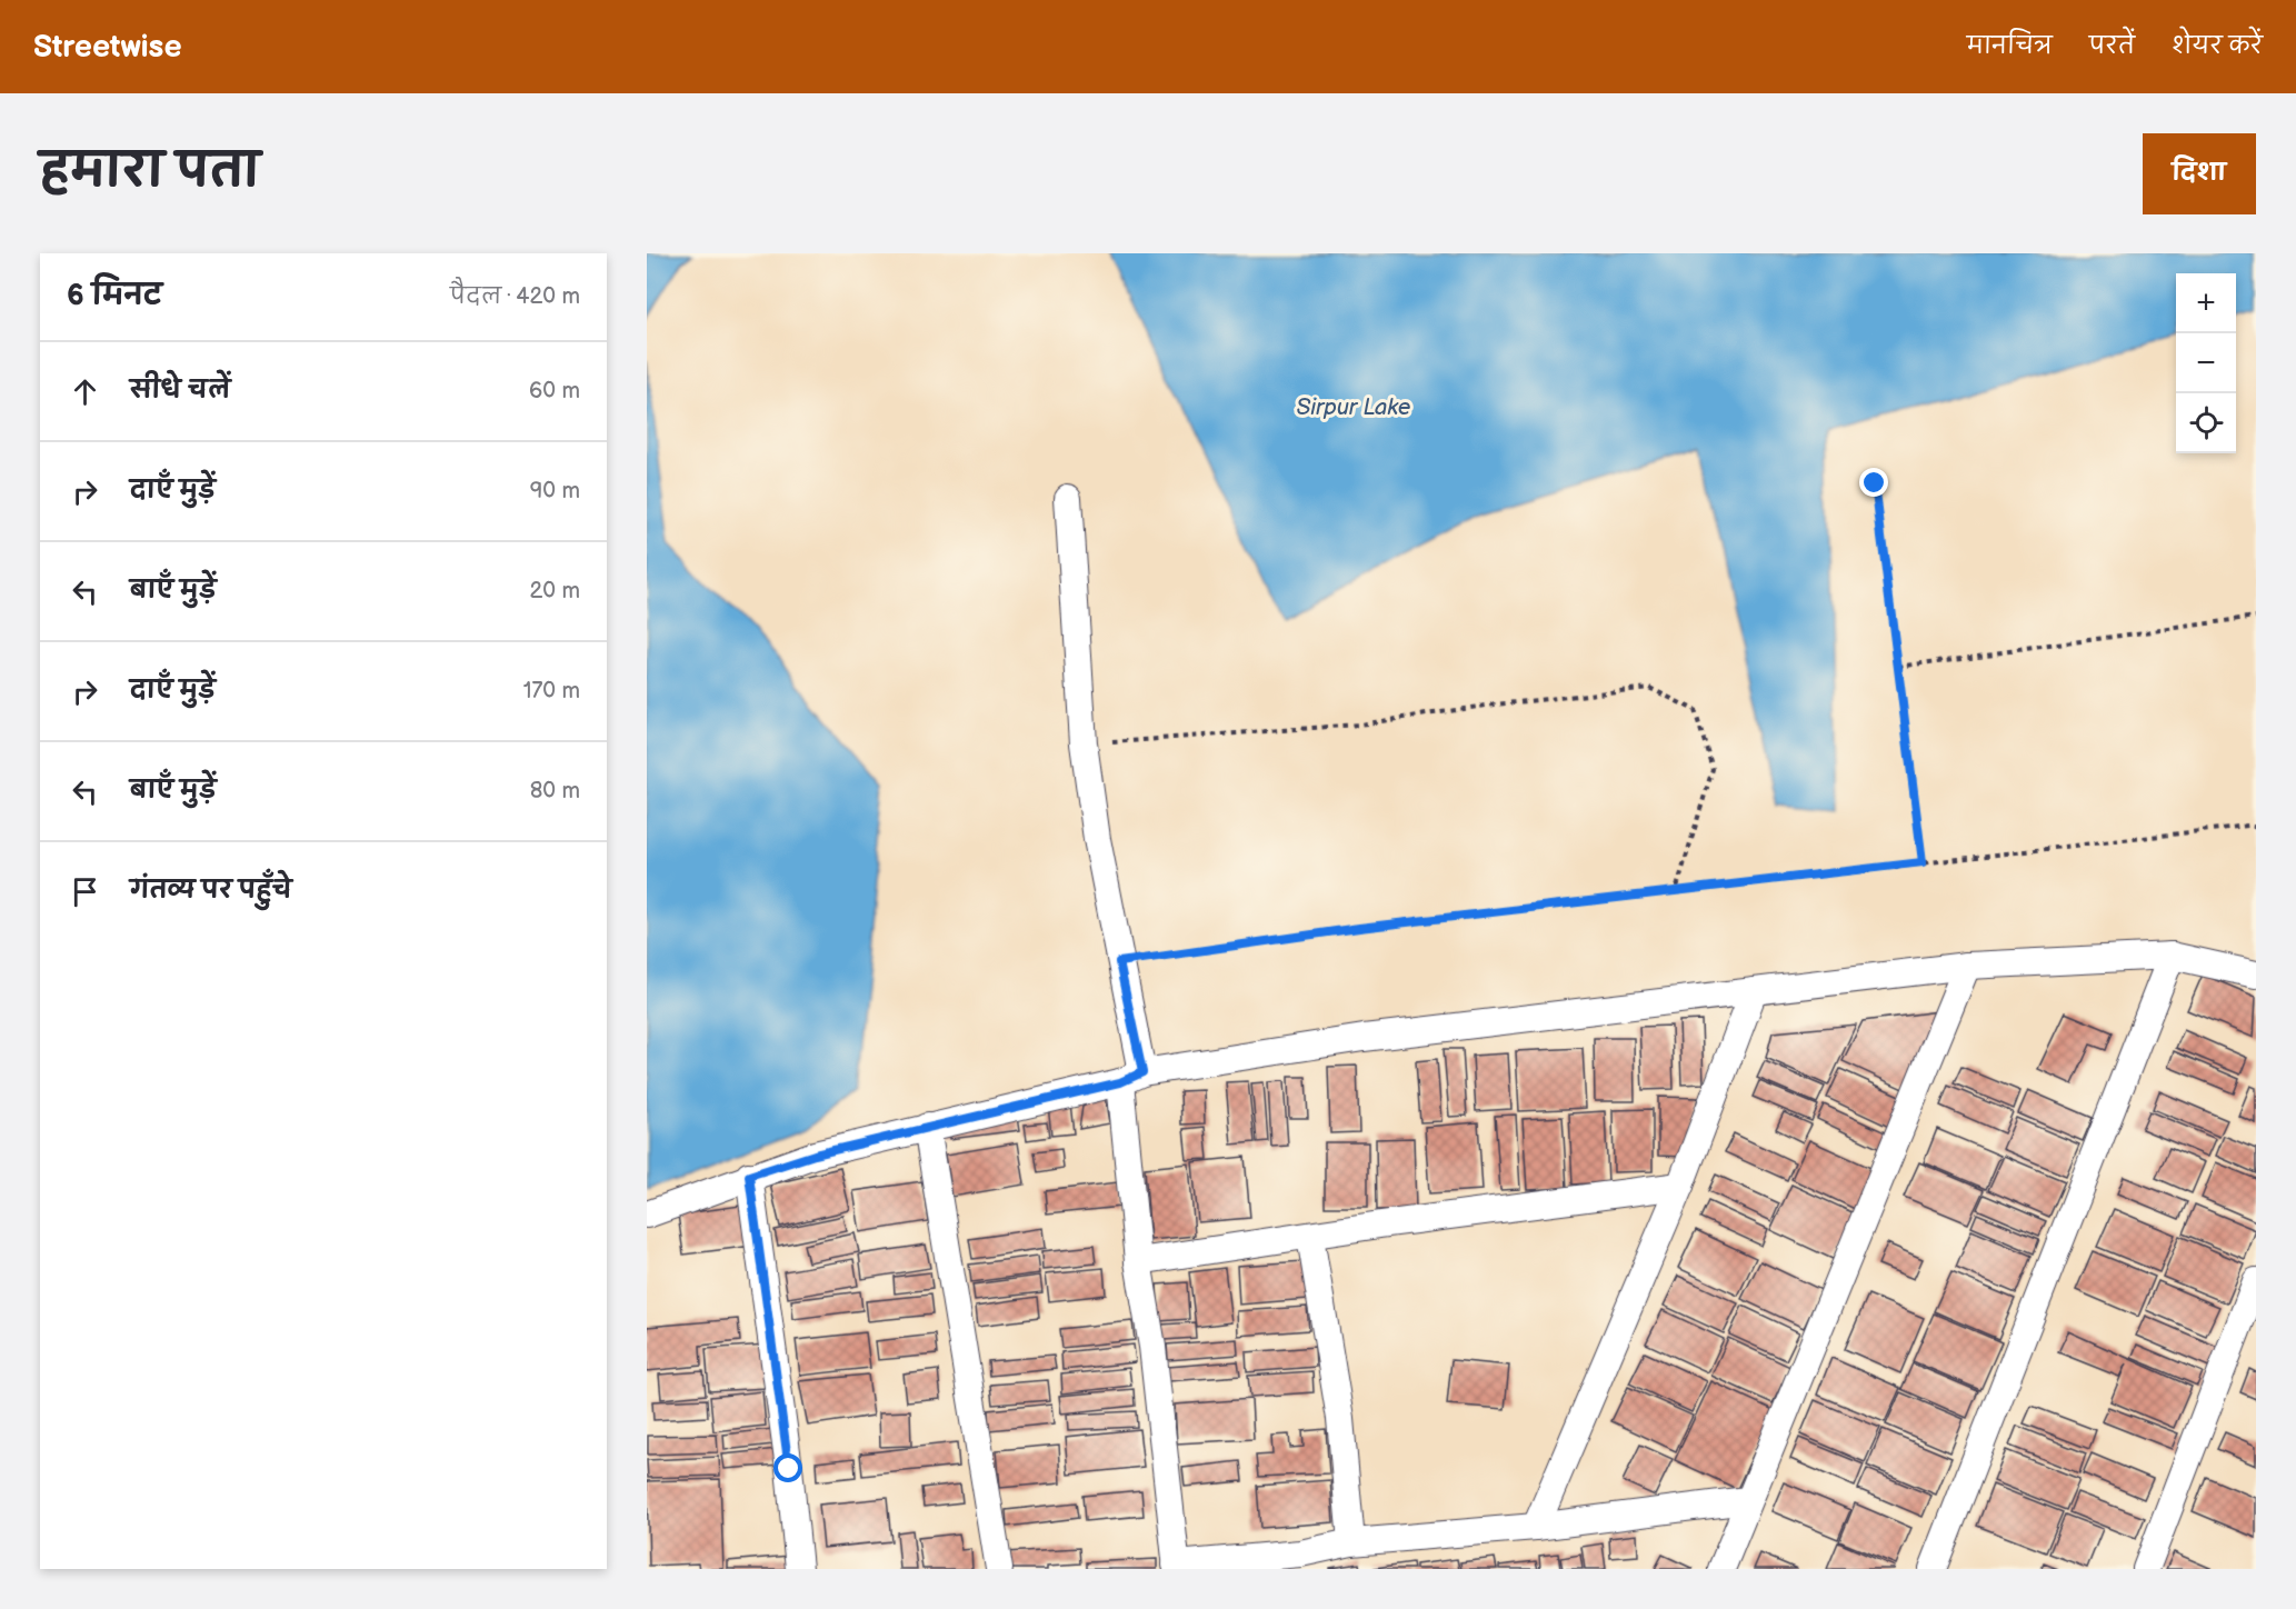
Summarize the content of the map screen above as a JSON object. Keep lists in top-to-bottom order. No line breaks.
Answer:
{"water":["Sirpur Lake"],"page":{"header":"Streetwise","nav":["मानचित्र","परतें","शेयर करें"],"title":"हमारा पता","buttons":"दिशा","heading":["6 मिनट","पैदल · 420 m"],"map_buttons":["+","−"],"list":[["सीधे चलें","60 m"],["दाएँ मुड़ें","90 m"],["बाएँ मुड़ें","20 m"],["दाएँ मुड़ें","170 m"],["बाएँ मुड़ें","80 m"],"गंतव्य पर पहुँचे"]}}
